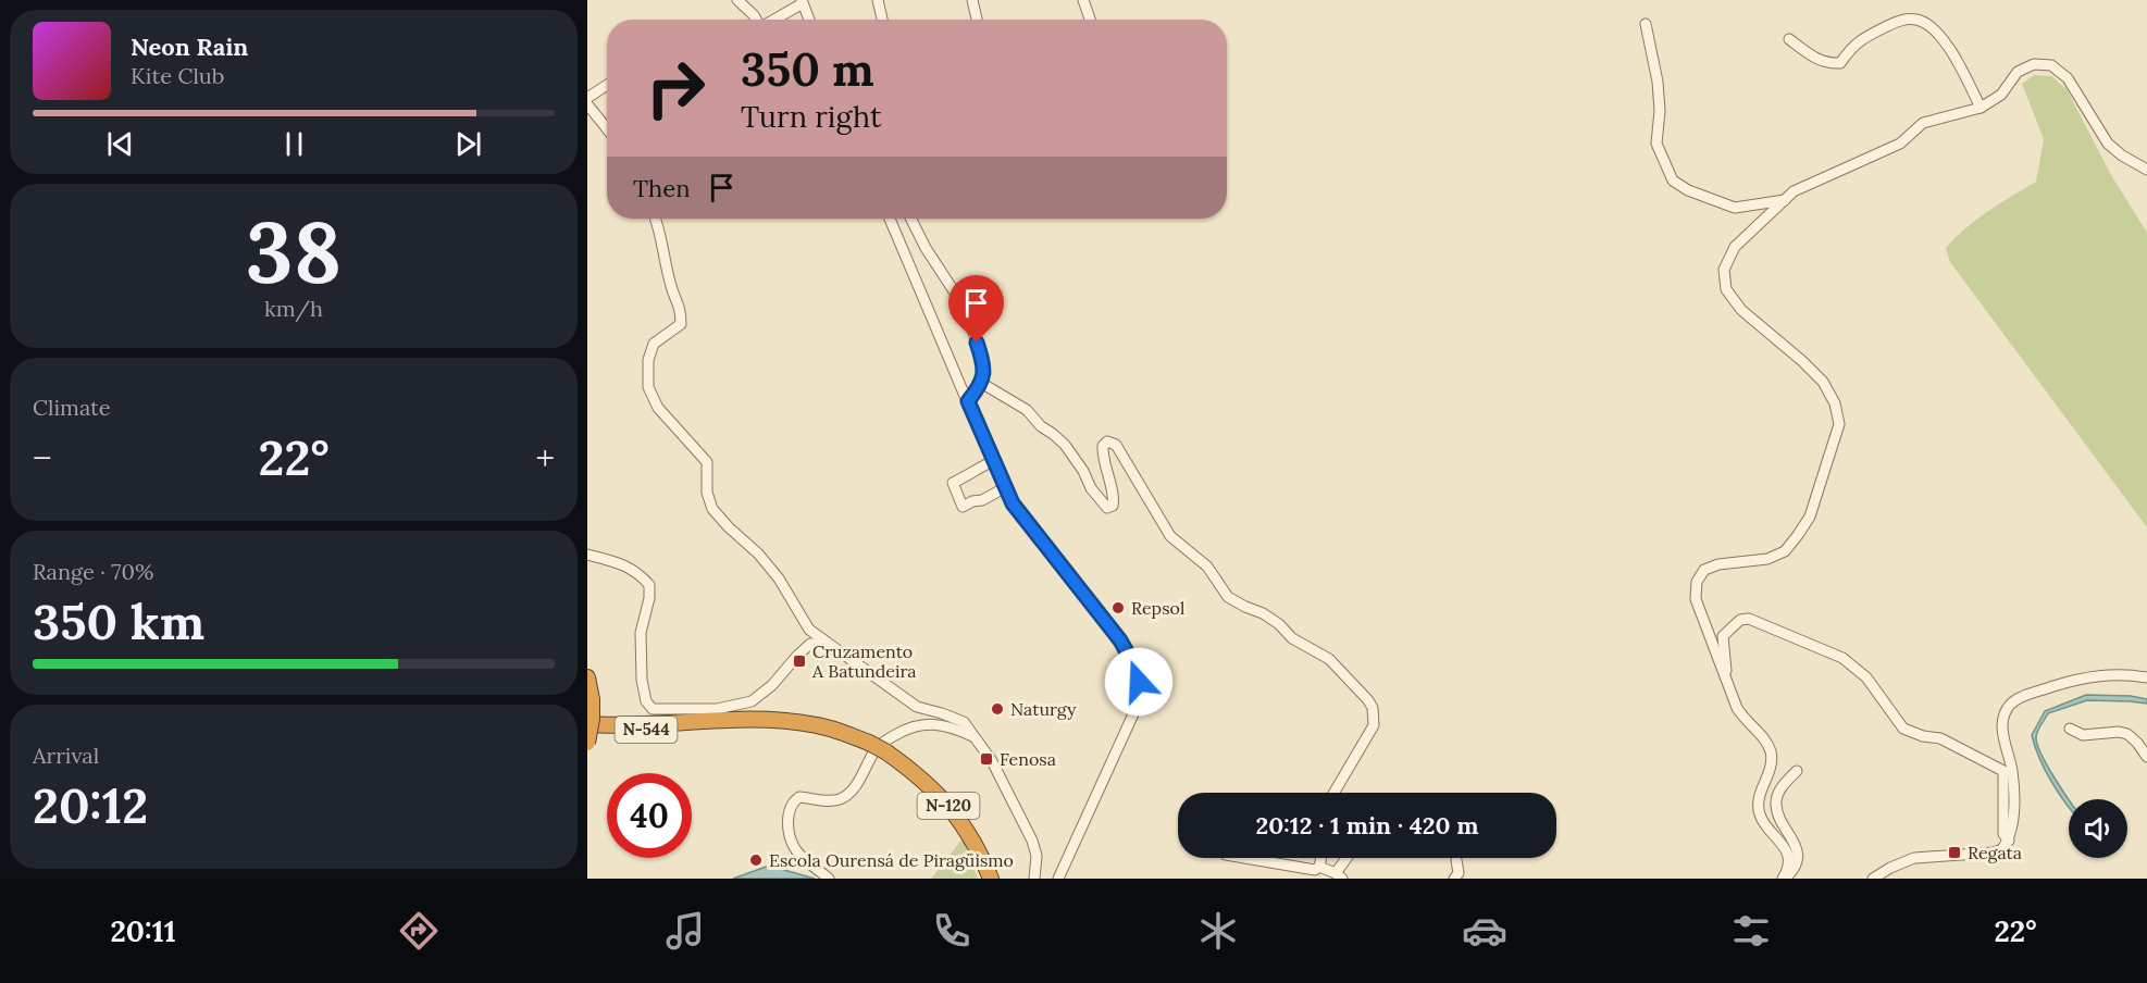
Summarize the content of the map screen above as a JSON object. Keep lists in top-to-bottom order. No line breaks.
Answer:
{"streets":{"highway":["N-544","N-120"]},"crossings":[["N-544","N-120"]],"places":{"other":["Repsol","Naturgy","Escola Ourensá de Piragüismo"],"transit":["Cruzamento A Batundeira","Fenosa","Regata"]},"page":{"turn":["350 m","Turn right"],"song":["Neon Rain","Kite Club"],"then":"Then","tile":[["38","km/h"],"Climate",["Range · 70%","350 km"],["Arrival","20:12"]],"heat":["−","22°","+"],"limit":"40","trip":"20:12 · 1 min · 420 m","tabs":["20:11","22°"]}}
